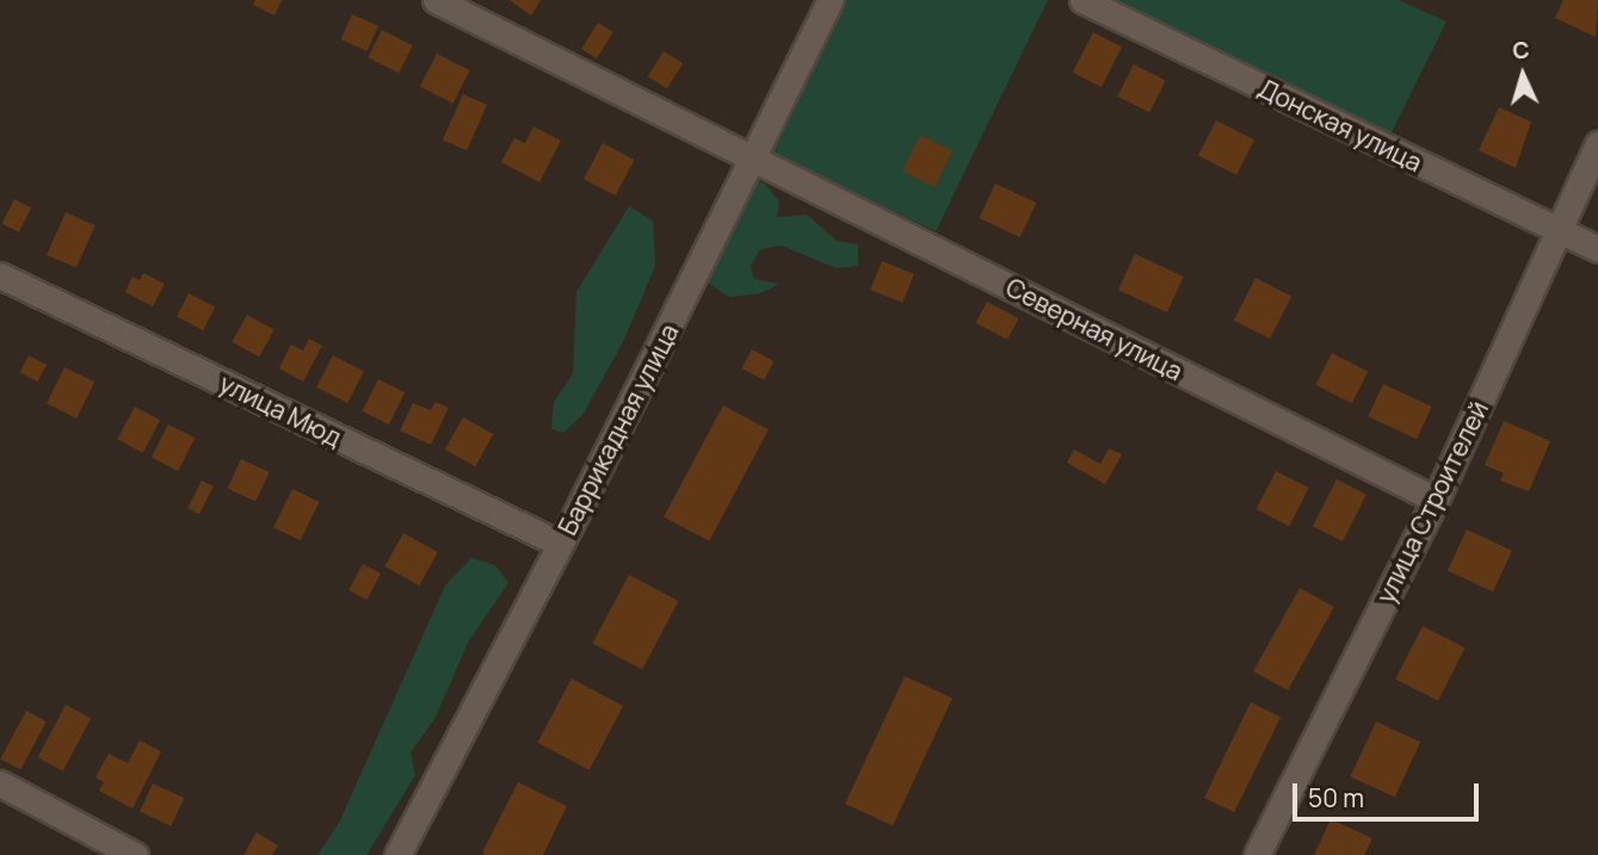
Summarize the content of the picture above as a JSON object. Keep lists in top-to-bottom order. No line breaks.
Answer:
{"streets":{"street":["Донская улица","Северная улица","улица Мюд","Баррикадная улица","улица Строителей"]},"crossings":[["Донская улица","улица Строителей"],["Северная улица","Баррикадная улица"],["Северная улица","улица Строителей"],["улица Мюд","Баррикадная улица"]],"scale_bar":"50 m","north":"top"}
